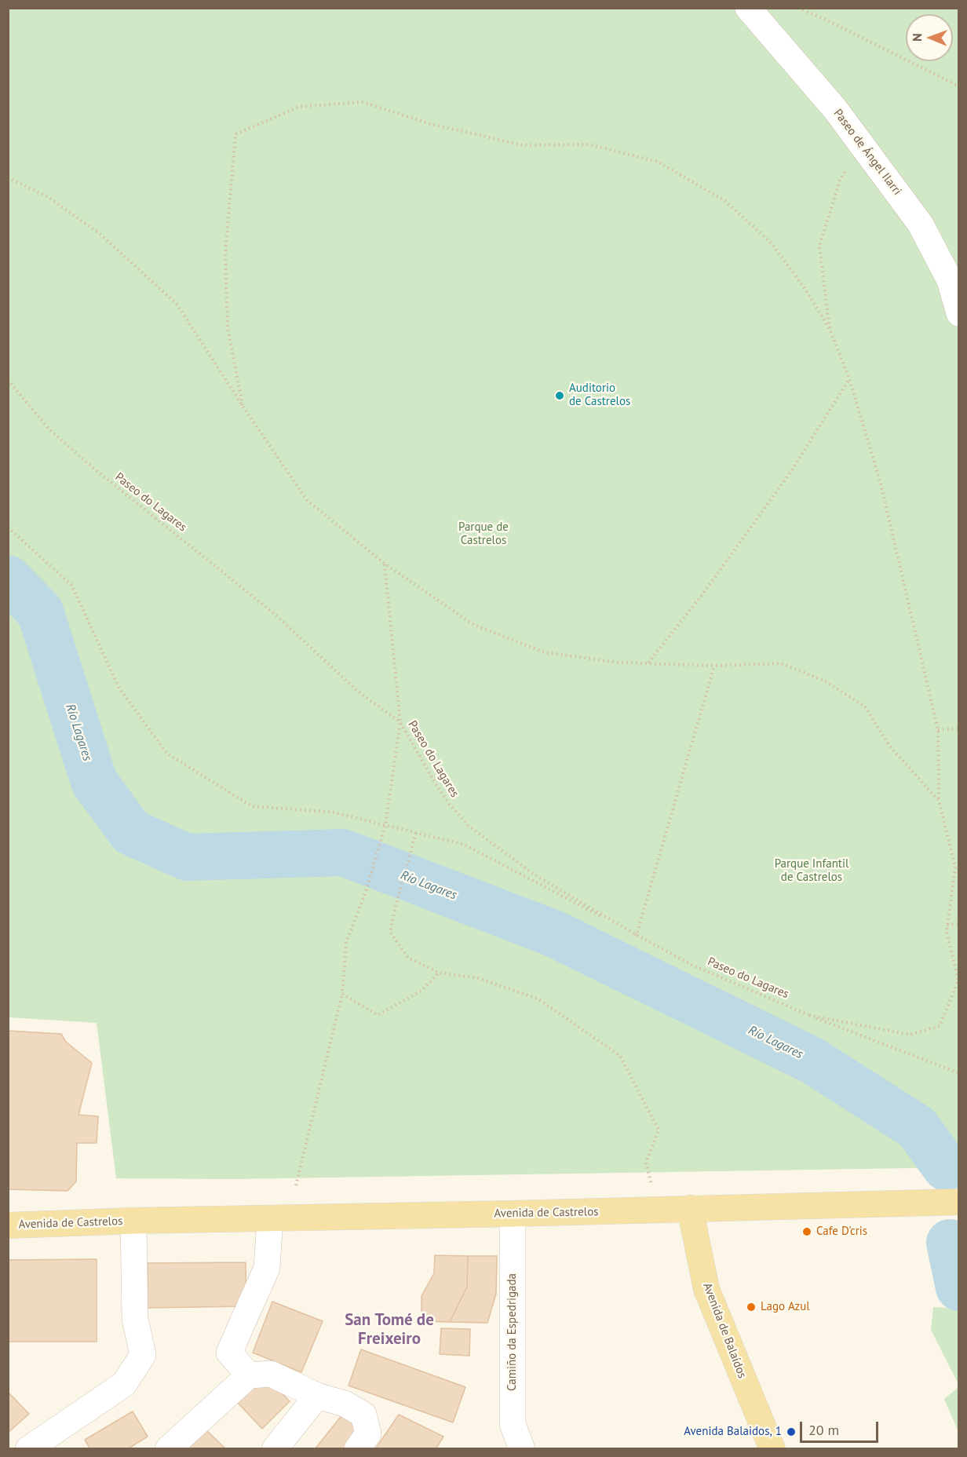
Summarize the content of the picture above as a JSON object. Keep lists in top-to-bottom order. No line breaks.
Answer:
{"streets":{"main road":["Avenida de Castrelos","Avenida de Balaídos"],"street":["Paseo de Ángel Ilarri","Camiño da Espedrigada"],"path":["Paseo do Lagares"]},"crossings":[["Avenida de Castrelos","Avenida de Balaídos"],["Avenida de Castrelos","Camiño da Espedrigada"]],"districts":["San Tomé de Freixeiro"],"water":["Río Lagares"],"parks":["Parque de Castrelos","Parque Infantil de Castrelos"],"places":["Auditorio de Castrelos","Cafe D'cris","Lago Azul","Avenida Balaidos, 1"],"scale_bar":"20 m","north":"left"}
